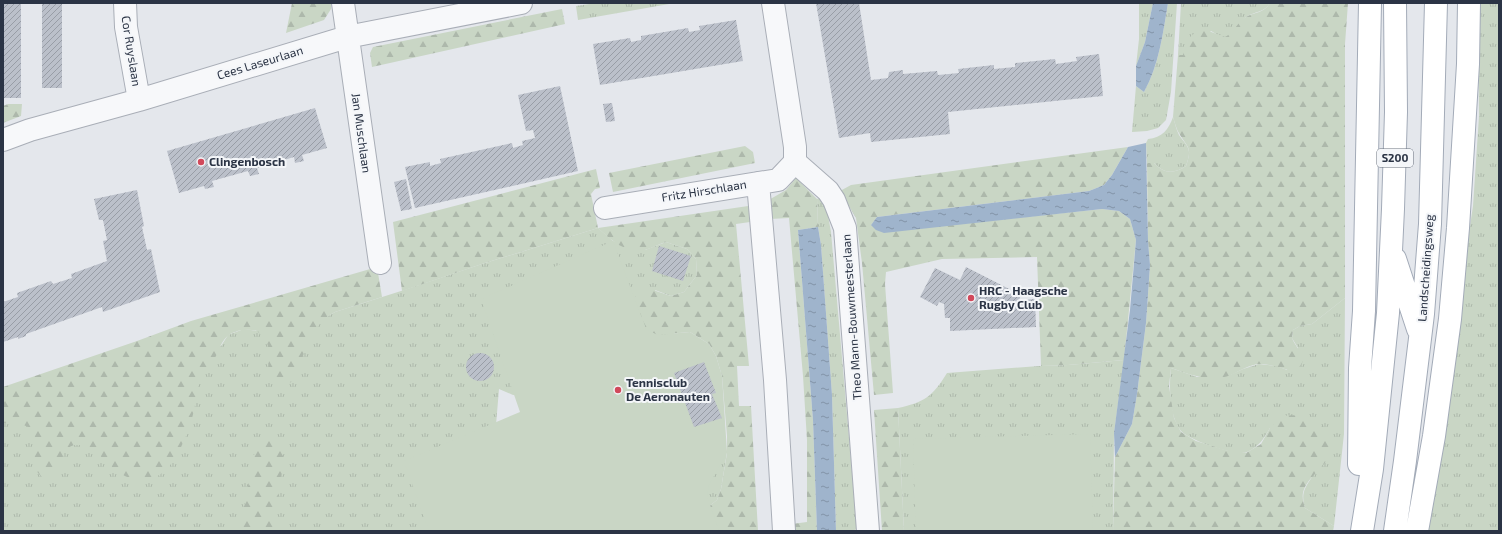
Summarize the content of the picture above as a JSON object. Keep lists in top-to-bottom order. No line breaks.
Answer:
{"streets":{"main road":["S200","Landscheidingsweg"],"street":["Cor Ruyslaan","Cees Laseurlaan","Jan Muschlaan","Fritz Hirschlaan","Theo Mann-Bouwmeesterlaan"]},"crossings":[["Cor Ruyslaan","Cees Laseurlaan"],["Cees Laseurlaan","Jan Muschlaan"],["S200","Landscheidingsweg"],["Fritz Hirschlaan","Theo Mann-Bouwmeesterlaan"]],"places":["Clingenbosch","HRC - Haagsche Rugby Club","Tennisclub De Aeronauten"]}
